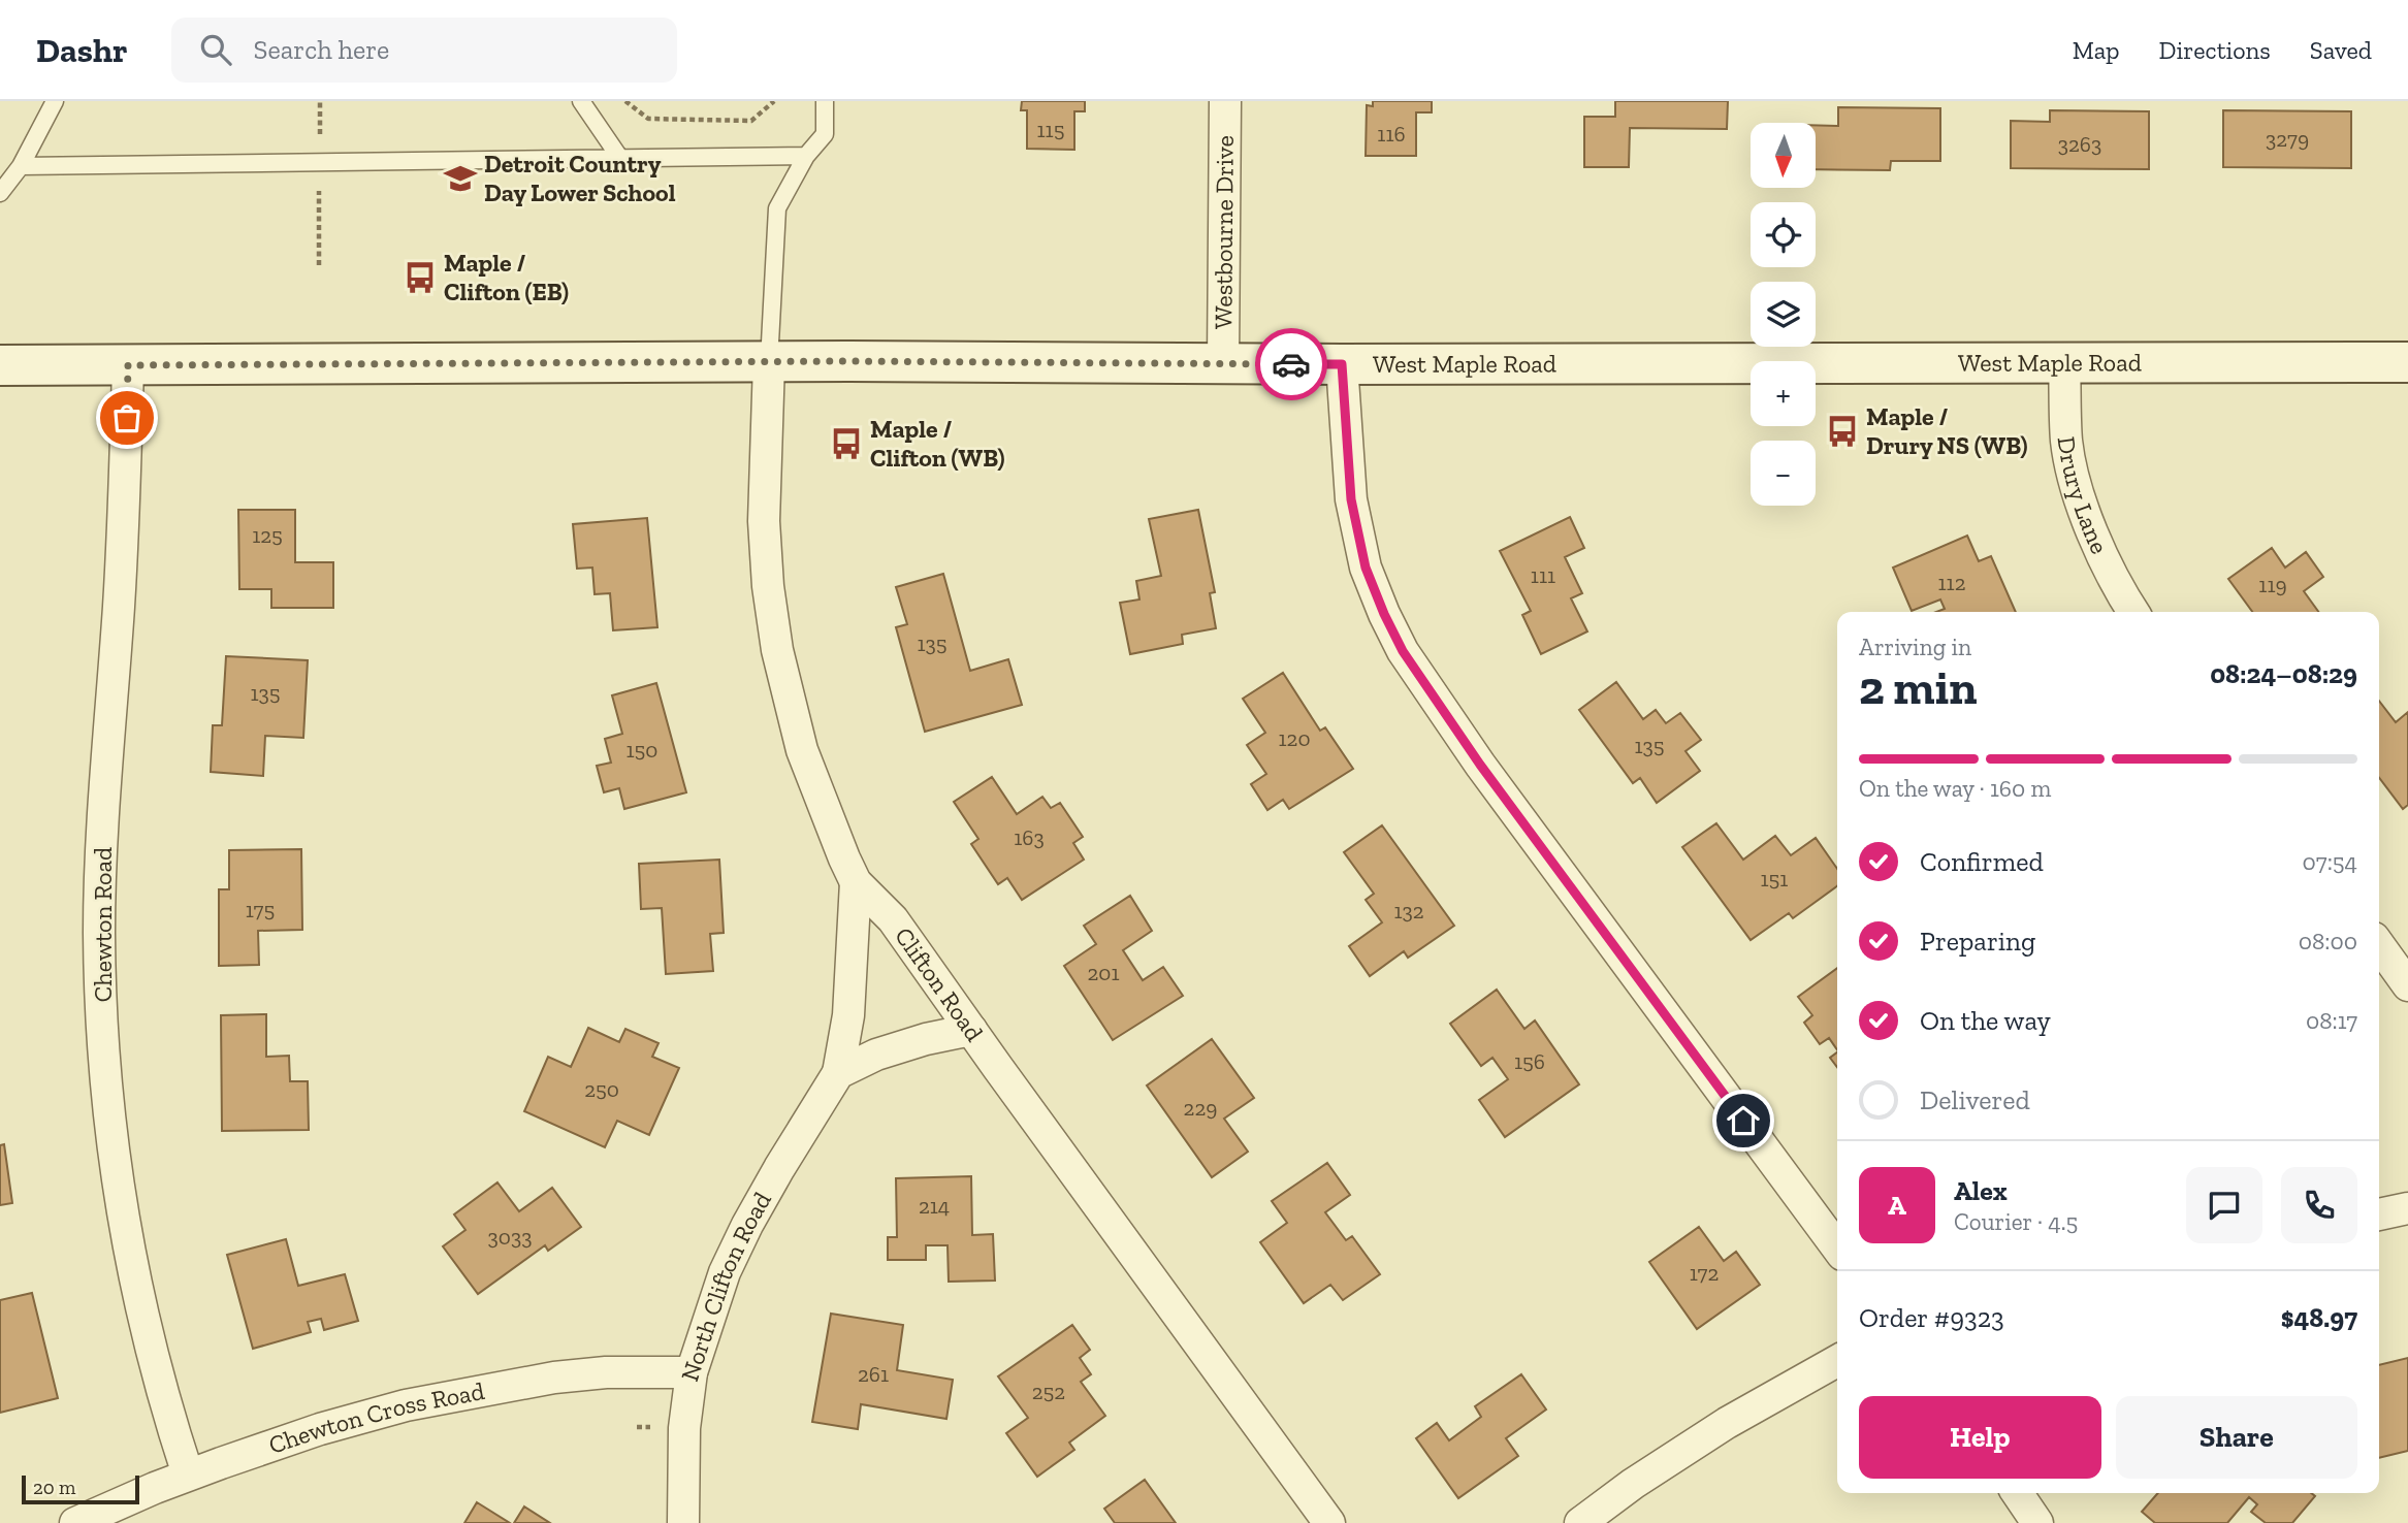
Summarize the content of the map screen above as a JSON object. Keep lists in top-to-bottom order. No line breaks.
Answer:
{"streets":{"main road":["West Maple Road"],"street":["Westbourne Drive","Drury Lane","Chewton Road","Clifton Road","North Clifton Road","Chewton Cross Road"]},"crossings":[["Westbourne Drive","West Maple Road"],["West Maple Road","Drury Lane"],["West Maple Road","Chewton Road"],["West Maple Road","Clifton Road"],["Chewton Road","Chewton Cross Road"],["Clifton Road","North Clifton Road"],["North Clifton Road","Chewton Cross Road"]],"places":{"school or university":["Detroit Country Day Lower School"],"bus stop":["Maple / Clifton (EB)","Maple / Drury NS (WB)","Maple / Clifton (WB)"]},"house_numbers":["115","116","3279","3263","125","111","112","119","135","135","120","135","150","163","151","175","132","201","156","250","229","214","3033","172","261","252"],"scale_bar":"20 m","north":"bottom","page":{"header":"Dashr","search":"Search here","nav":["Map","Directions","Saved"],"map_buttons":["+","−"],"heading":["2 min","Arriving in","08:24–08:29"],"panel":["Alex","Courier · 4.5","Order #9323","$48.97"],"bar":"On the way · 160 m","list":[["Confirmed","07:54"],["Preparing","08:00"],["On the way","08:17"],"Delivered"],"round":"A","buttons":["Help","Share"],"scale":"20 m"}}
